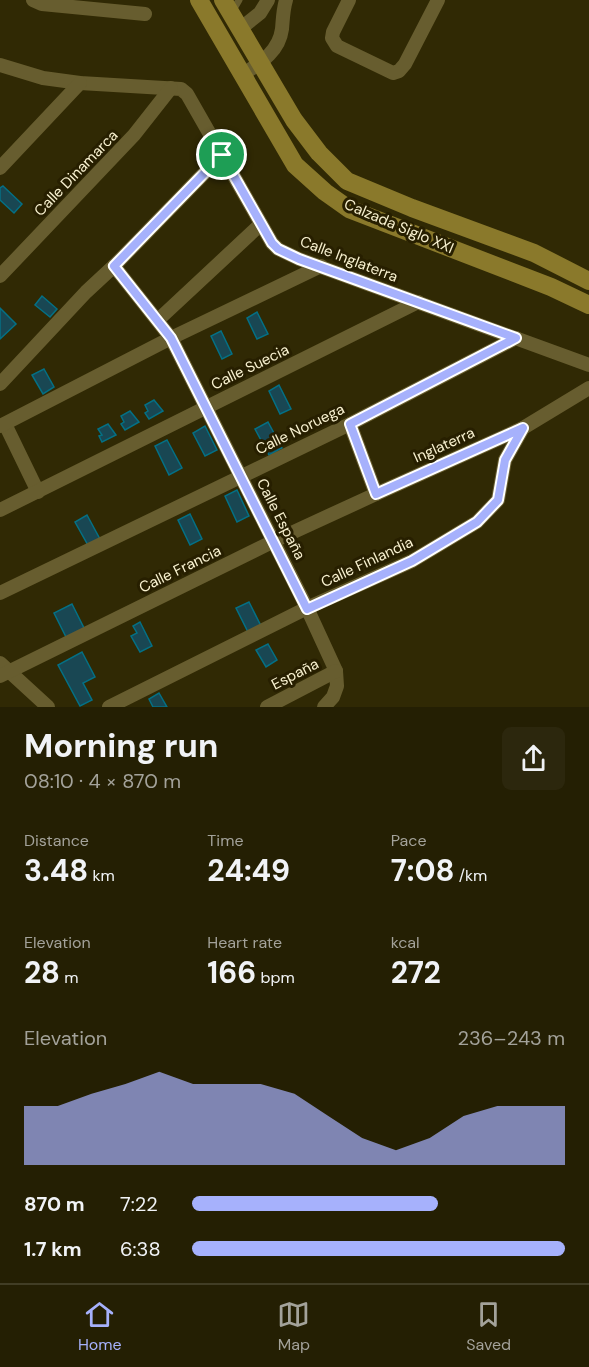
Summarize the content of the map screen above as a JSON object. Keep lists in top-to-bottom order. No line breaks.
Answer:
{"streets":{"main road":["Calzada Siglo XXI"],"street":["Calle Dinamarca","Calle Inglaterra","Calle Suecia","Calle Noruega","Inglaterra","Calle España","Calle Finlandia","Calle Francia","España"]},"crossings":[["Calle Dinamarca","Calle Inglaterra"],["Calle Inglaterra","Calle Suecia"],["Calle Inglaterra","Calle Noruega"],["Calle Suecia","Calle España"],["Calle Noruega","Calle España"],["Inglaterra","Calle Finlandia"],["Inglaterra","Calle Francia"],["Calle España","Calle Finlandia"],["Calle España","Calle Francia"],["Calle España","España"]],"page":{"heading":["Morning run","08:10 · 4 × 870 m"],"stats":[["Distance","3.48 km"],["Time","24:49"],["Pace","7:08 /km"],["Elevation","28 m"],["Heart rate","166 bpm"],["kcal","272"]],"chart":["Elevation","236–243 m"],"list":[{"name":"870 m","note":"7:22"},{"name":"1.7 km","note":"6:38"}],"tabs":["Home","Map","Saved"]}}
